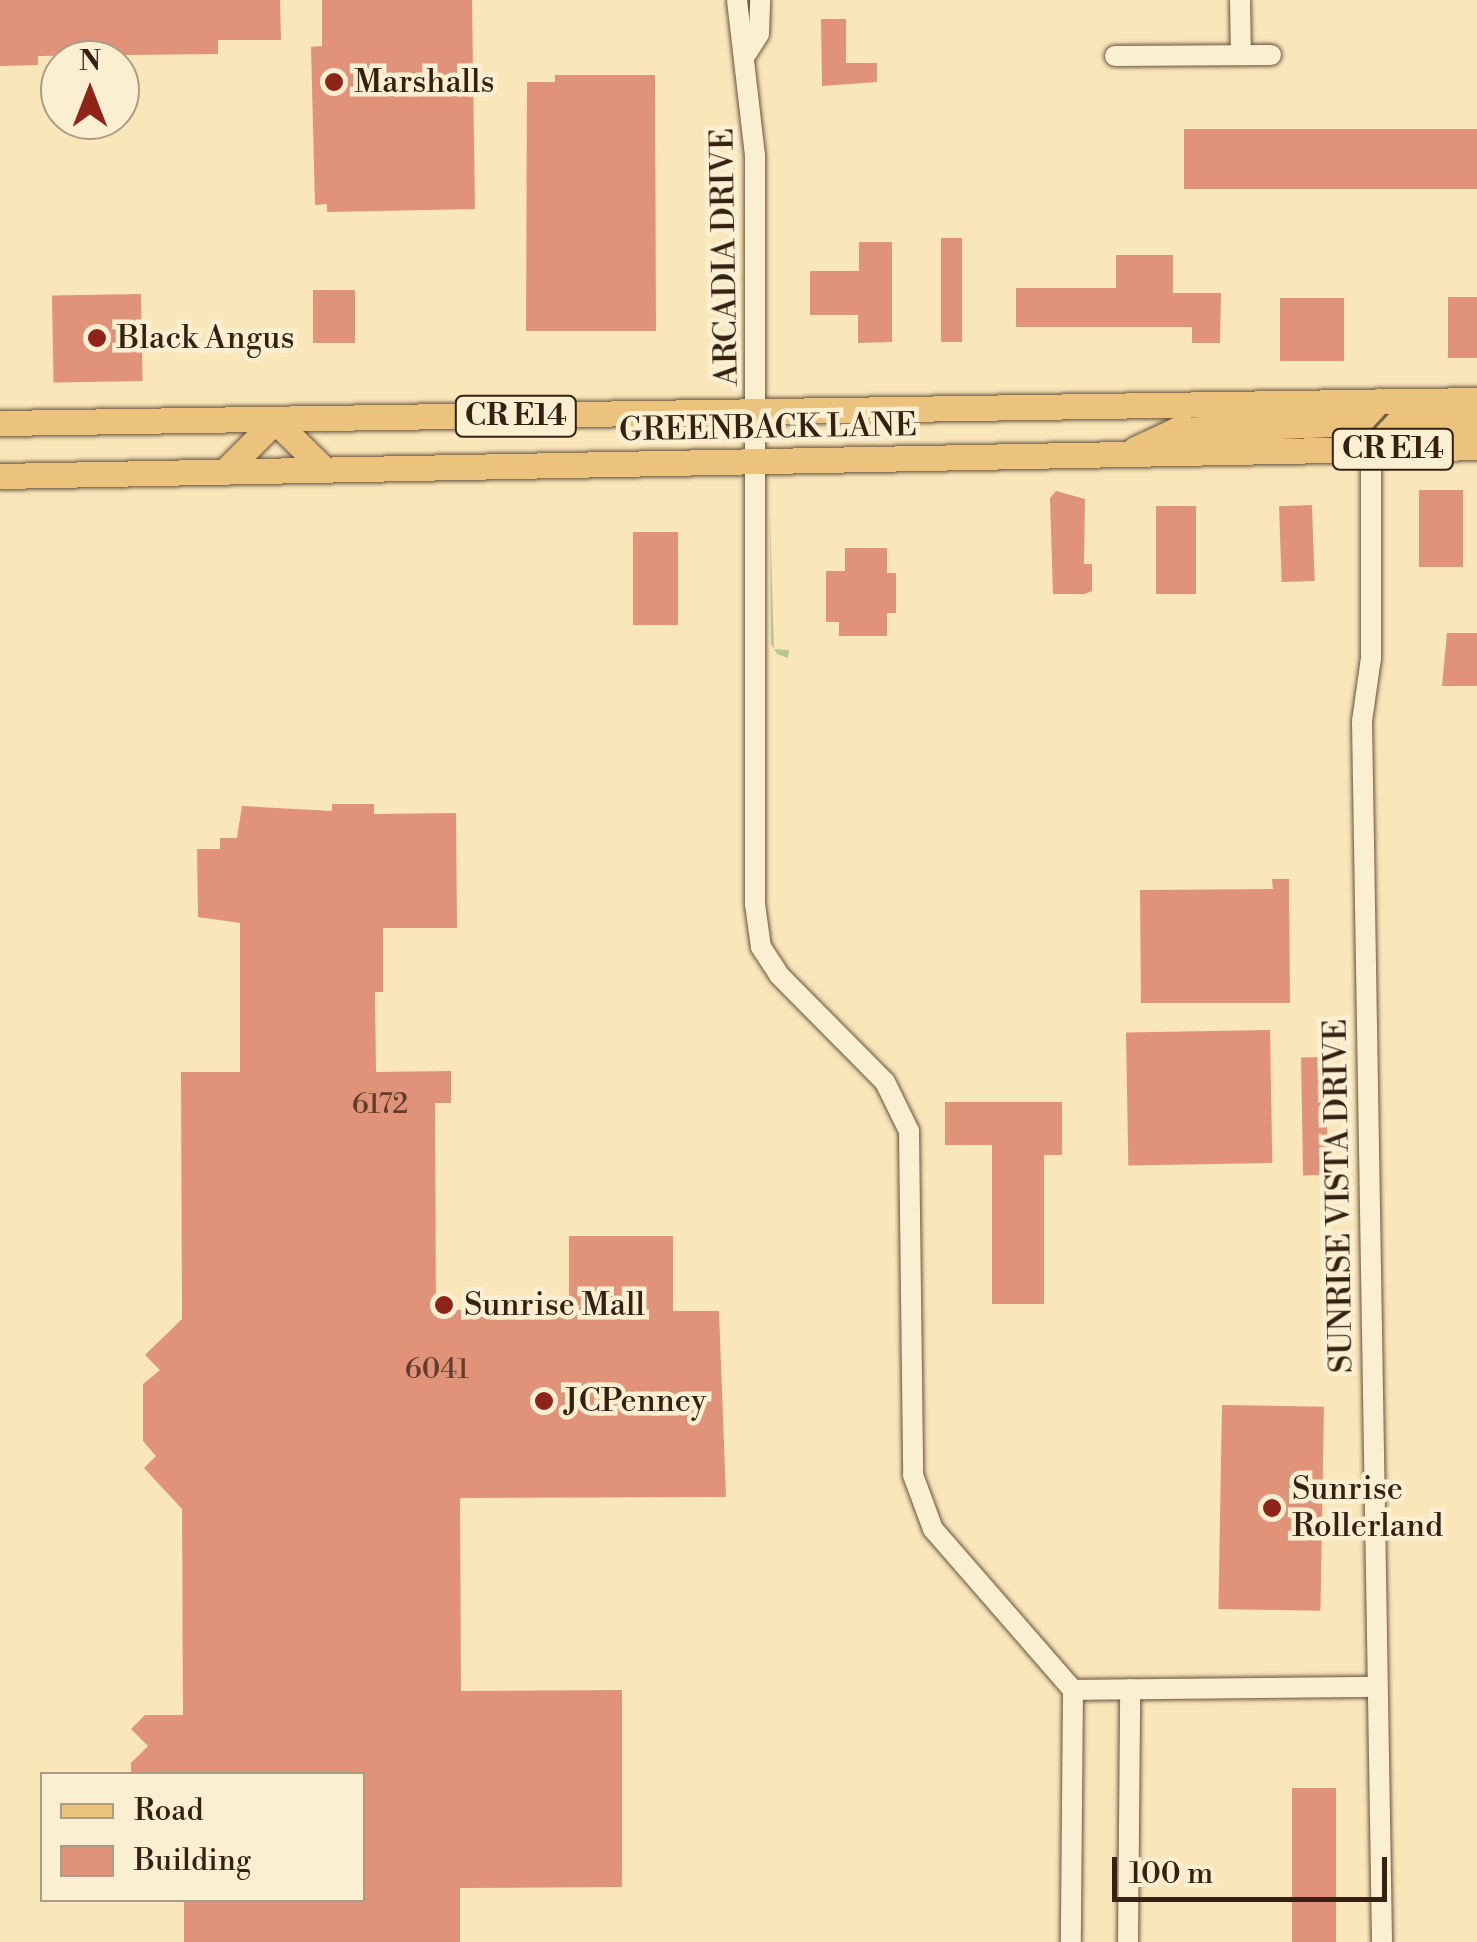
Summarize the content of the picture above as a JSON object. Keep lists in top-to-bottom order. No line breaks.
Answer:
{"streets":{"main road":["CR E14","GREENBACK LANE"],"street":["ARCADIA DRIVE","SUNRISE VISTA DRIVE"]},"crossings":[["ARCADIA DRIVE","GREENBACK LANE"],["GREENBACK LANE","SUNRISE VISTA DRIVE"]],"places":["Marshalls","Black Angus","Sunrise Mall","JCPenney","Sunrise Rollerland"],"house_numbers":["6172","6041"],"legend":["Road","Building"],"scale_bar":"100 m","north":"top"}
